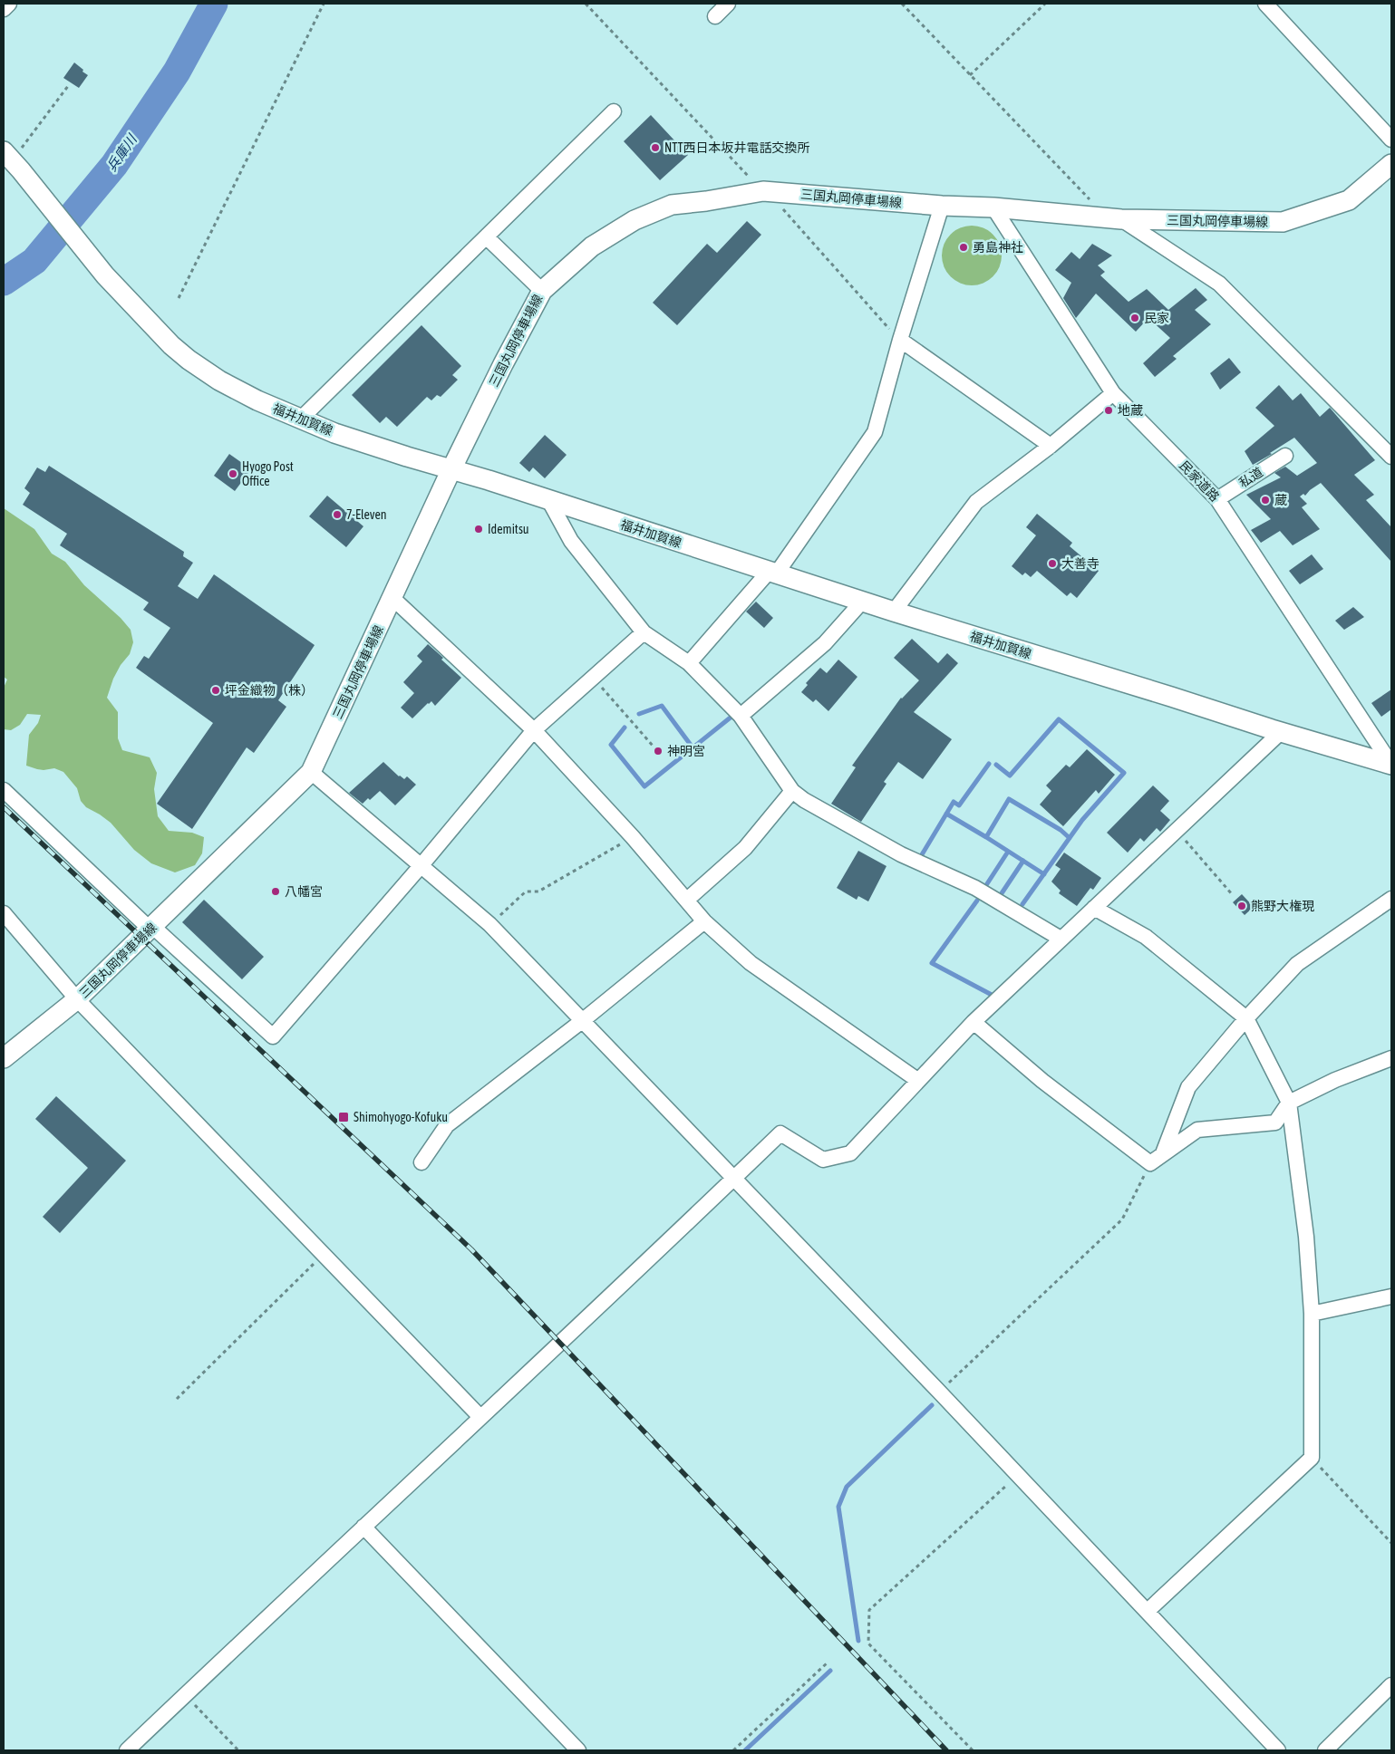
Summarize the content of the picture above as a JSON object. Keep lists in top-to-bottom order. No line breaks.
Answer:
{"streets":{"main road":["三国丸岡停車場線","福井加賀線"],"street":["私道","民家道路"]},"crossings":[["三国丸岡停車場線","福井加賀線"],["三国丸岡停車場線","民家道路"],["福井加賀線","民家道路"],["私道","民家道路"]],"water":["兵庫川"],"places":{"other":["NTT西日本坂井電話交換所","勇島神社","民家","地蔵","Hyogo Post Office","蔵","7-Eleven","Idemitsu","大善寺","坪金織物（株）","神明宮","八幡宮","熊野大権現"],"transit":["Shimohyogo-Kofuku"]}}
